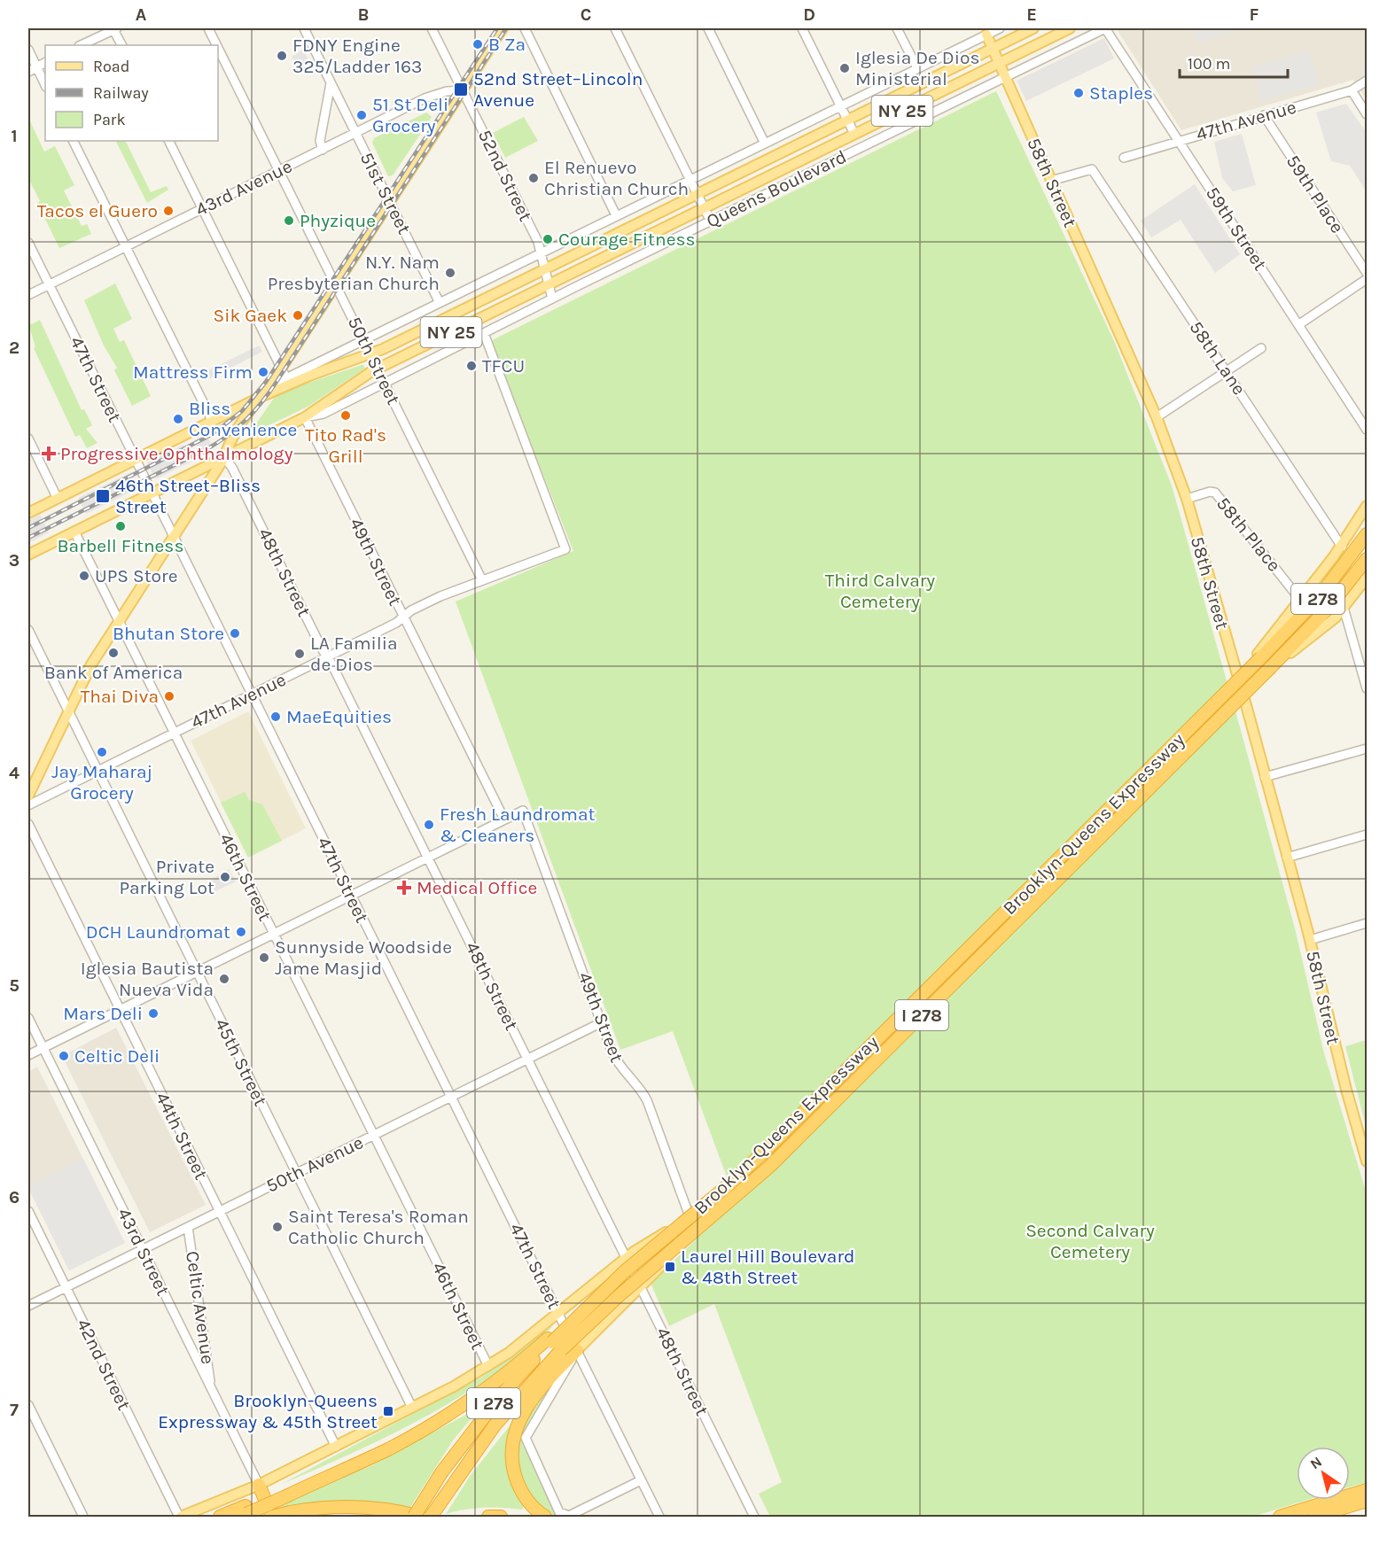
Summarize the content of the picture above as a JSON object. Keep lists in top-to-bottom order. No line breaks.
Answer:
{"streets":{"highway":["I 278","Brooklyn-Queens Expressway"],"main road":["NY 25","58th Street","Queens Boulevard"],"street":["47th Avenue","52nd Street","43rd Avenue","51st Street","59th Place","59th Street","58th Lane","50th Street","47th Street","58th Place","49th Street","48th Street","46th Street","45th Street","44th Street","50th Avenue","43rd Street","Celtic Avenue","42nd Street"]},"crossings":[["47th Avenue","Queens Boulevard"],["47th Avenue","59th Place"],["47th Avenue","59th Street"],["47th Avenue","50th Street"],["47th Avenue","47th Street"],["47th Avenue","49th Street"],["47th Avenue","48th Street"],["47th Avenue","46th Street"],["47th Avenue","45th Street"],["52nd Street","43rd Avenue"],["52nd Street","Queens Boulevard"],["58th Street","Queens Boulevard"],["58th Street","58th Lane"],["58th Street","58th Place"],["43rd Avenue","51st Street"],["43rd Avenue","50th Street"],["43rd Avenue","47th Street"],["Queens Boulevard","51st Street"],["Queens Boulevard","59th Street"],["Queens Boulevard","50th Street"],["Queens Boulevard","47th Street"],["Queens Boulevard","49th Street"],["Queens Boulevard","48th Street"],["Queens Boulevard","46th Street"],["47th Street","50th Avenue"],["49th Street","50th Avenue"],["48th Street","50th Avenue"],["46th Street","50th Avenue"],["45th Street","50th Avenue"],["44th Street","50th Avenue"],["50th Avenue","43rd Street"],["50th Avenue","Celtic Avenue"],["50th Avenue","42nd Street"],["43rd Street","Celtic Avenue"]],"parks":["Third Calvary Cemetery","Second Calvary Cemetery"],"places":{"other":["B Za","FDNY Engine 325/Ladder 163","Iglesia De Dios Ministerial","Staples","51 St Deli Grocery","El Renuevo Christian Church","Tacos el Guero","Phyzique","Courage Fitness","N.Y. Nam Presbyterian Church","Sik Gaek","TFCU","Mattress Firm","Tito Rad's Grill","Bliss Convenience","Barbell Fitness","UPS Store","Bhutan Store","Bank of America","LA Familia de Dios","Thai Diva","MaeEquities","Jay Maharaj Grocery","Fresh Laundromat & Cleaners","Private Parking Lot","DCH Laundromat","Sunnyside Woodside Jame Masjid","Iglesia Bautista Nueva Vida","Mars Deli","Celtic Deli","Saint Teresa's Roman Catholic Church"],"transit":["52nd Street–Lincoln Avenue","46th Street–Bliss Street","Laurel Hill Boulevard & 48th Street","Brooklyn-Queens Expressway & 45th Street"],"health":["Progressive Ophthalmology","Medical Office"]},"legend":["Road","Railway","Park"],"scale_bar":"100 m","north":"top left","grid":{"columns":["A","B","C","D","E","F"],"rows":["1","2","3","4","5","6","7"]}}
